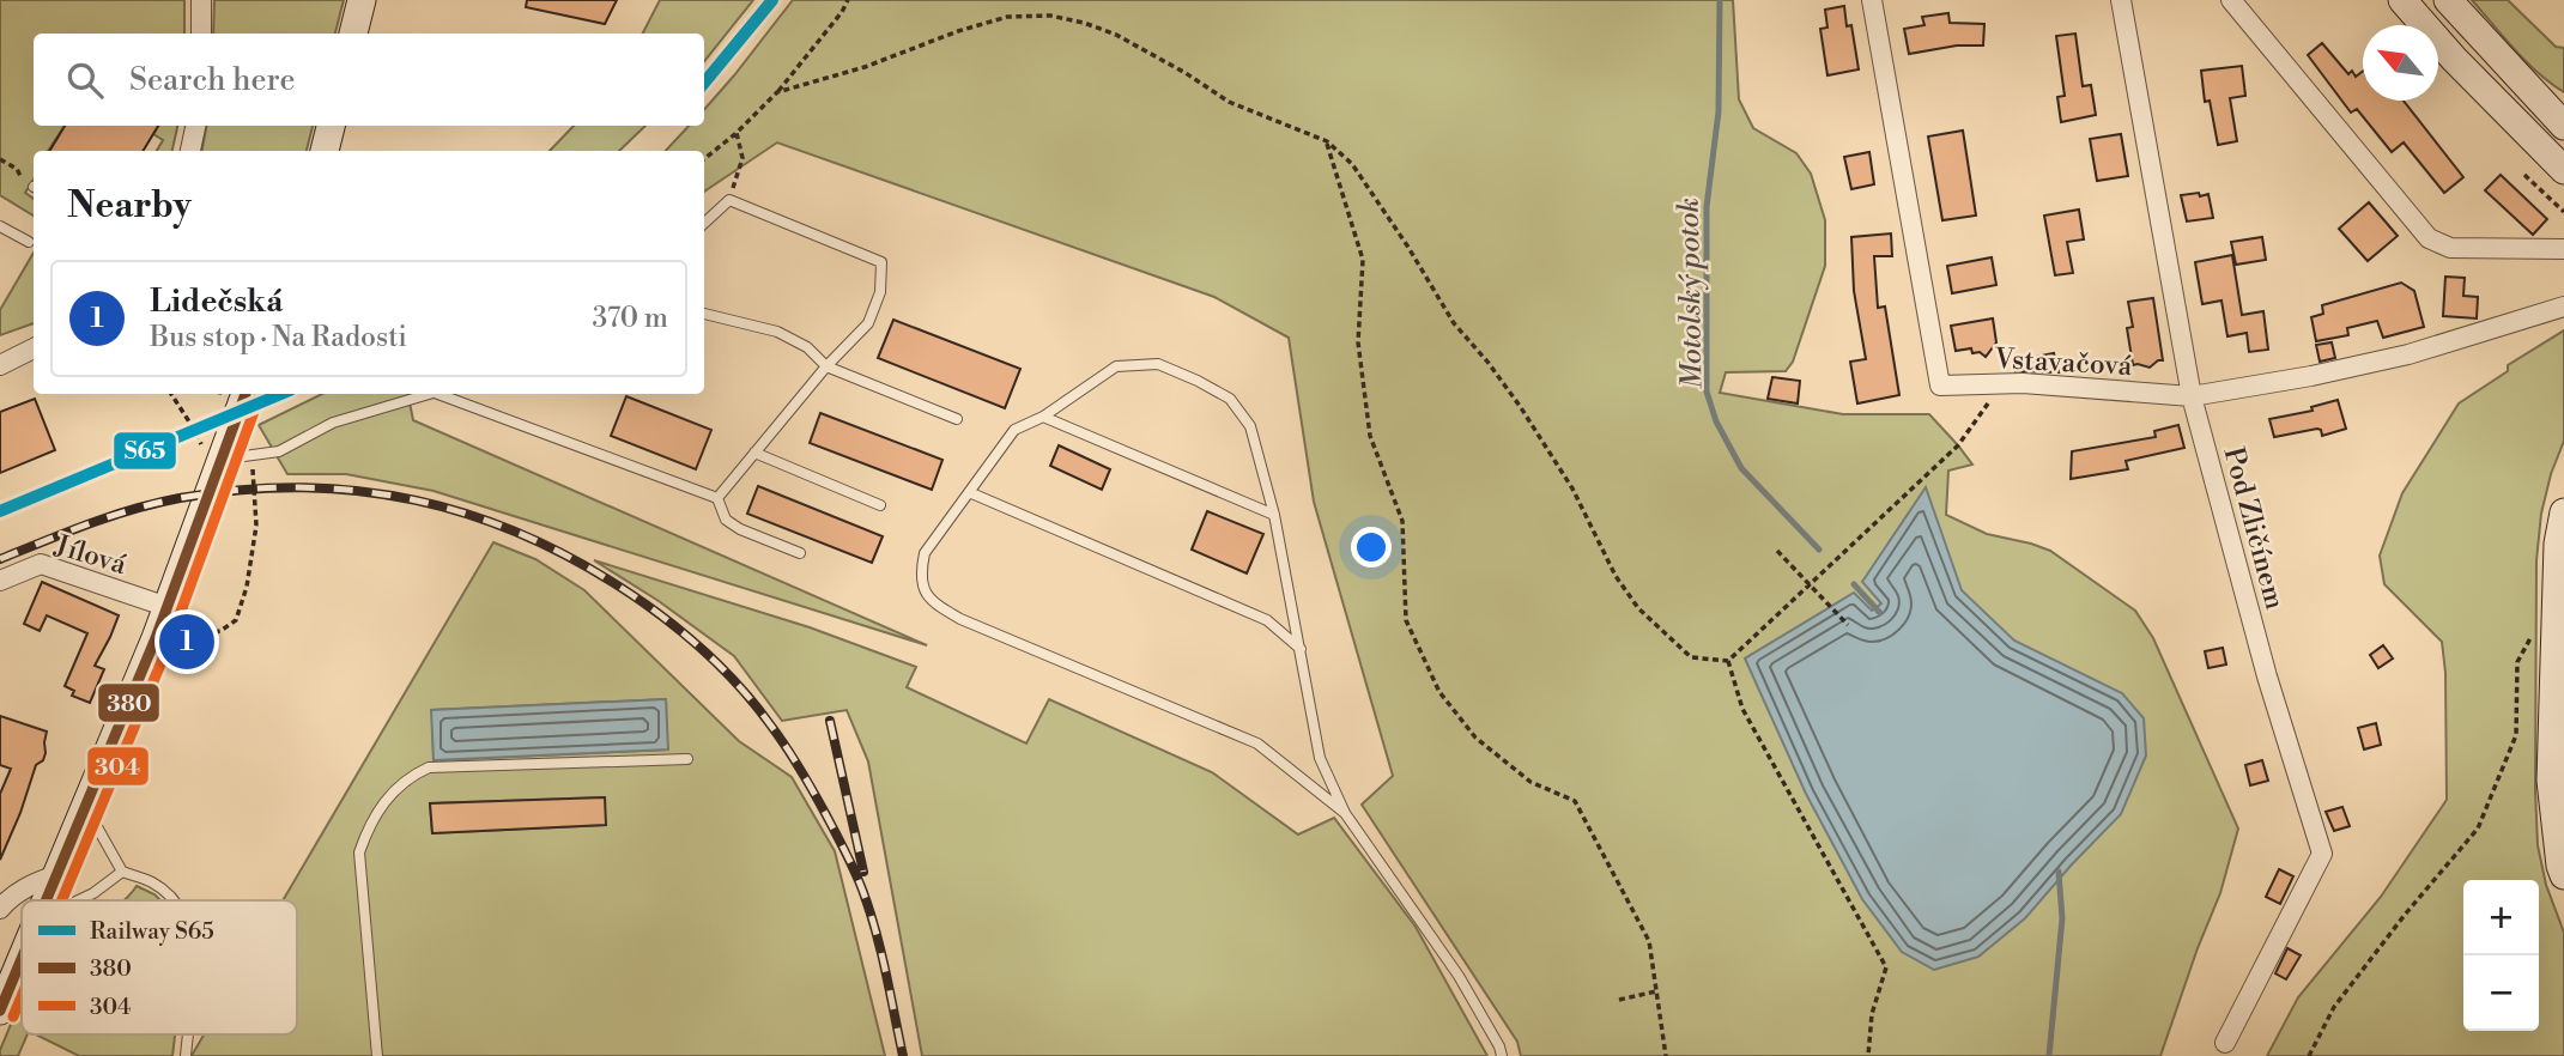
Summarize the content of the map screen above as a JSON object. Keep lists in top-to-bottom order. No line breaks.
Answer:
{"streets":{"street":["Vstavačová","Pod Zličínem","Jílová"]},"crossings":[["Vstavačová","Pod Zličínem"]],"water":["Motolský potok"],"lines":["rail line S65","transit line 380","transit line 304"],"legend":["Railway S65","380","304"],"north":"top left","page":{"search":"Search here","heading":"Nearby","list":[{"mark":"1","name":"Lidečská","note":"Bus stop · Na Radosti","value":"370 m"}],"pins":"1","map_buttons":["+","−"]}}
